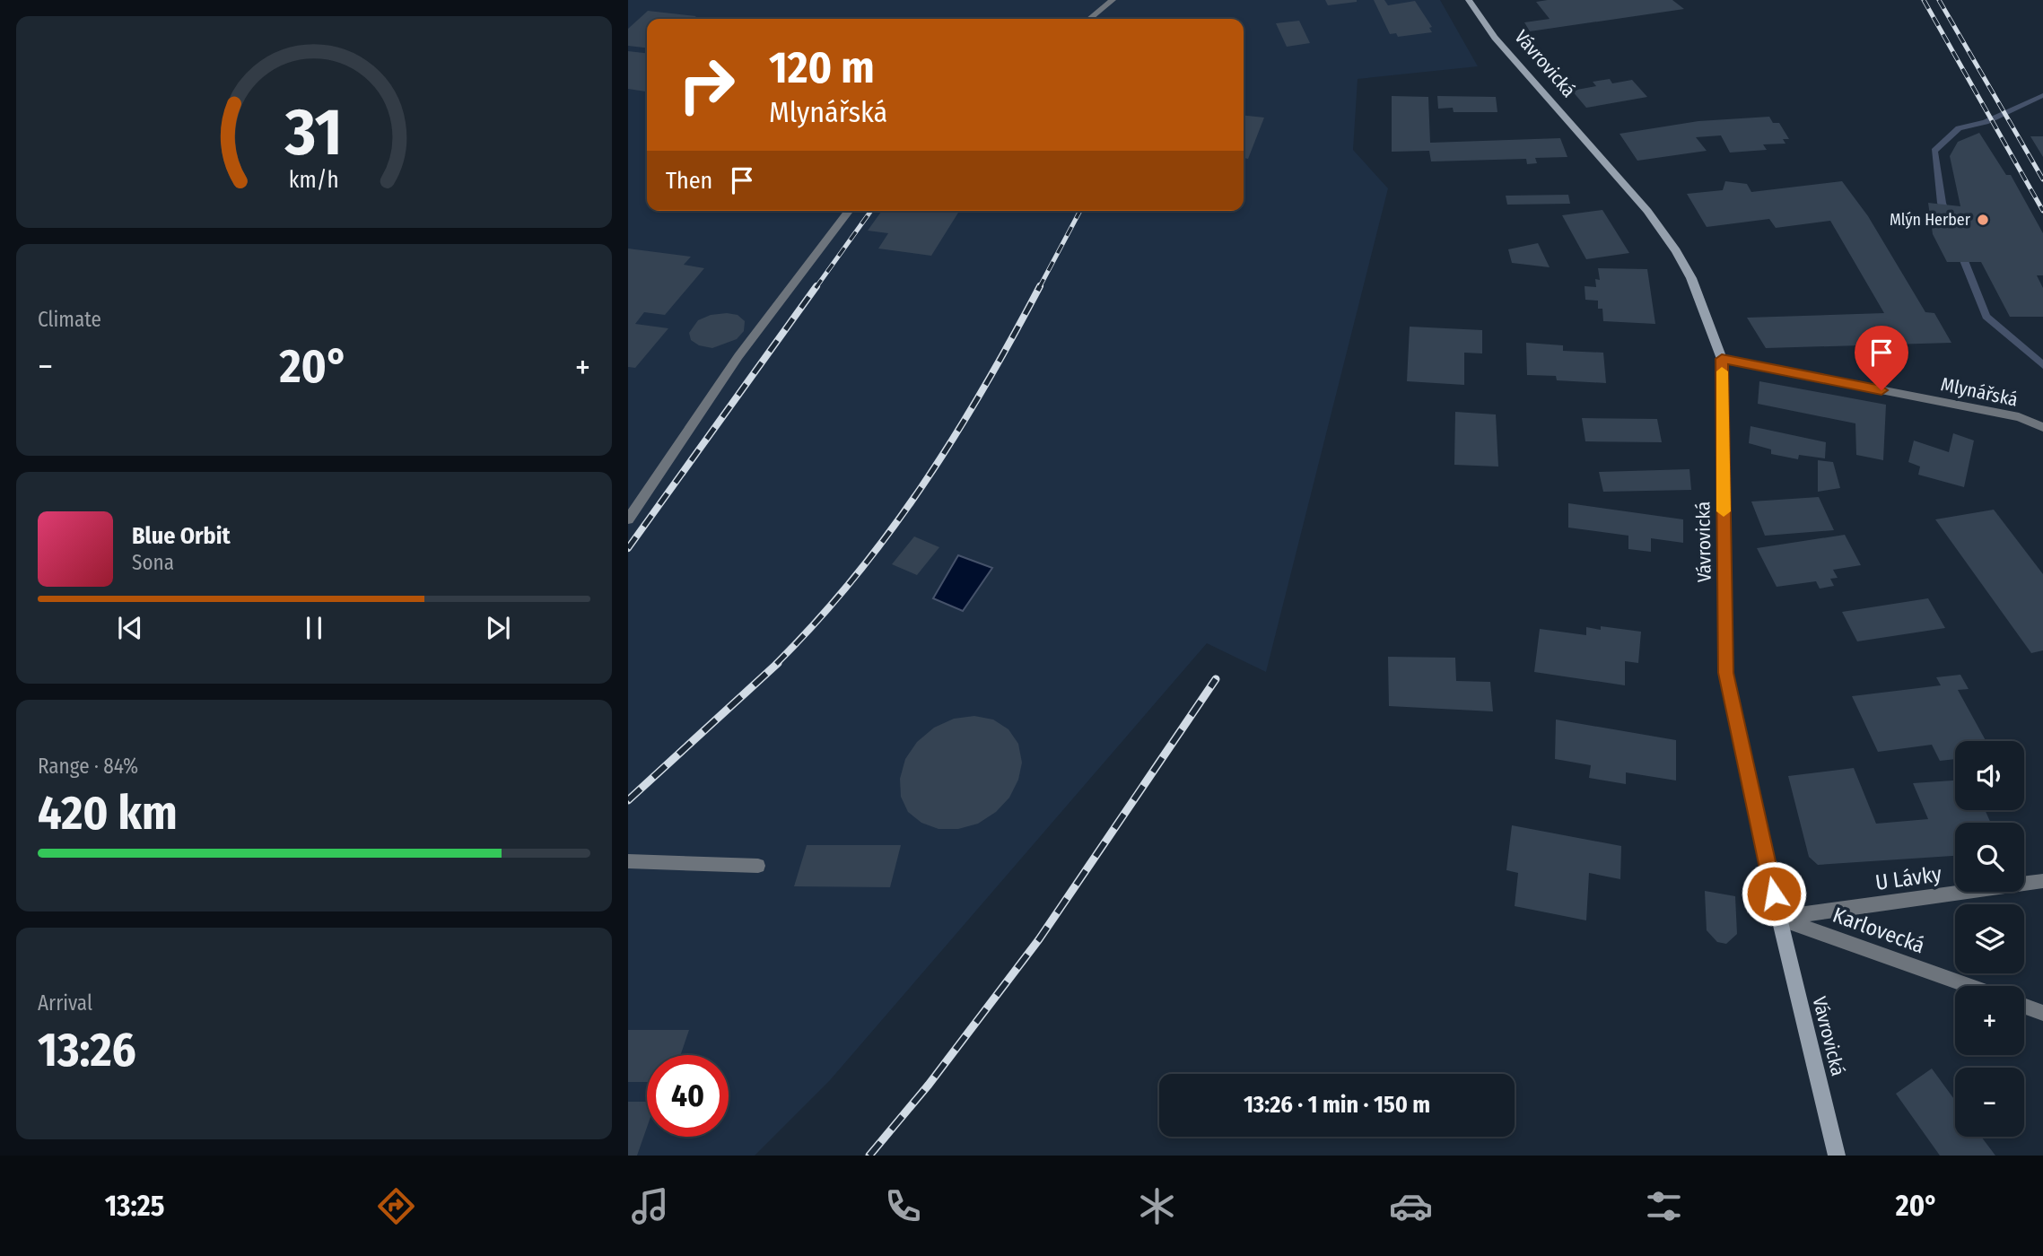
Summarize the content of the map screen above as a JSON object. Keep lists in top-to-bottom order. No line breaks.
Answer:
{"streets":{"street":["Vávrovická","Mlynářská","U Lávky","Karlovecká"]},"crossings":[["Vávrovická","Mlynářská"],["Vávrovická","U Lávky"],["Vávrovická","Karlovecká"],["U Lávky","Karlovecká"]],"places":["Mlýn Herber"],"page":{"turn":["120 m","Mlynářská"],"then":"Then","tile":["Climate",["Range · 84%","420 km"],["Arrival","13:26"]],"heat":["−","20°","+"],"song":["Blue Orbit","Sona"],"map_buttons":["+","−"],"limit":"40","trip":"13:26 · 1 min · 150 m","tabs":["13:25","20°"],"gauge":["31","km/h"]}}
